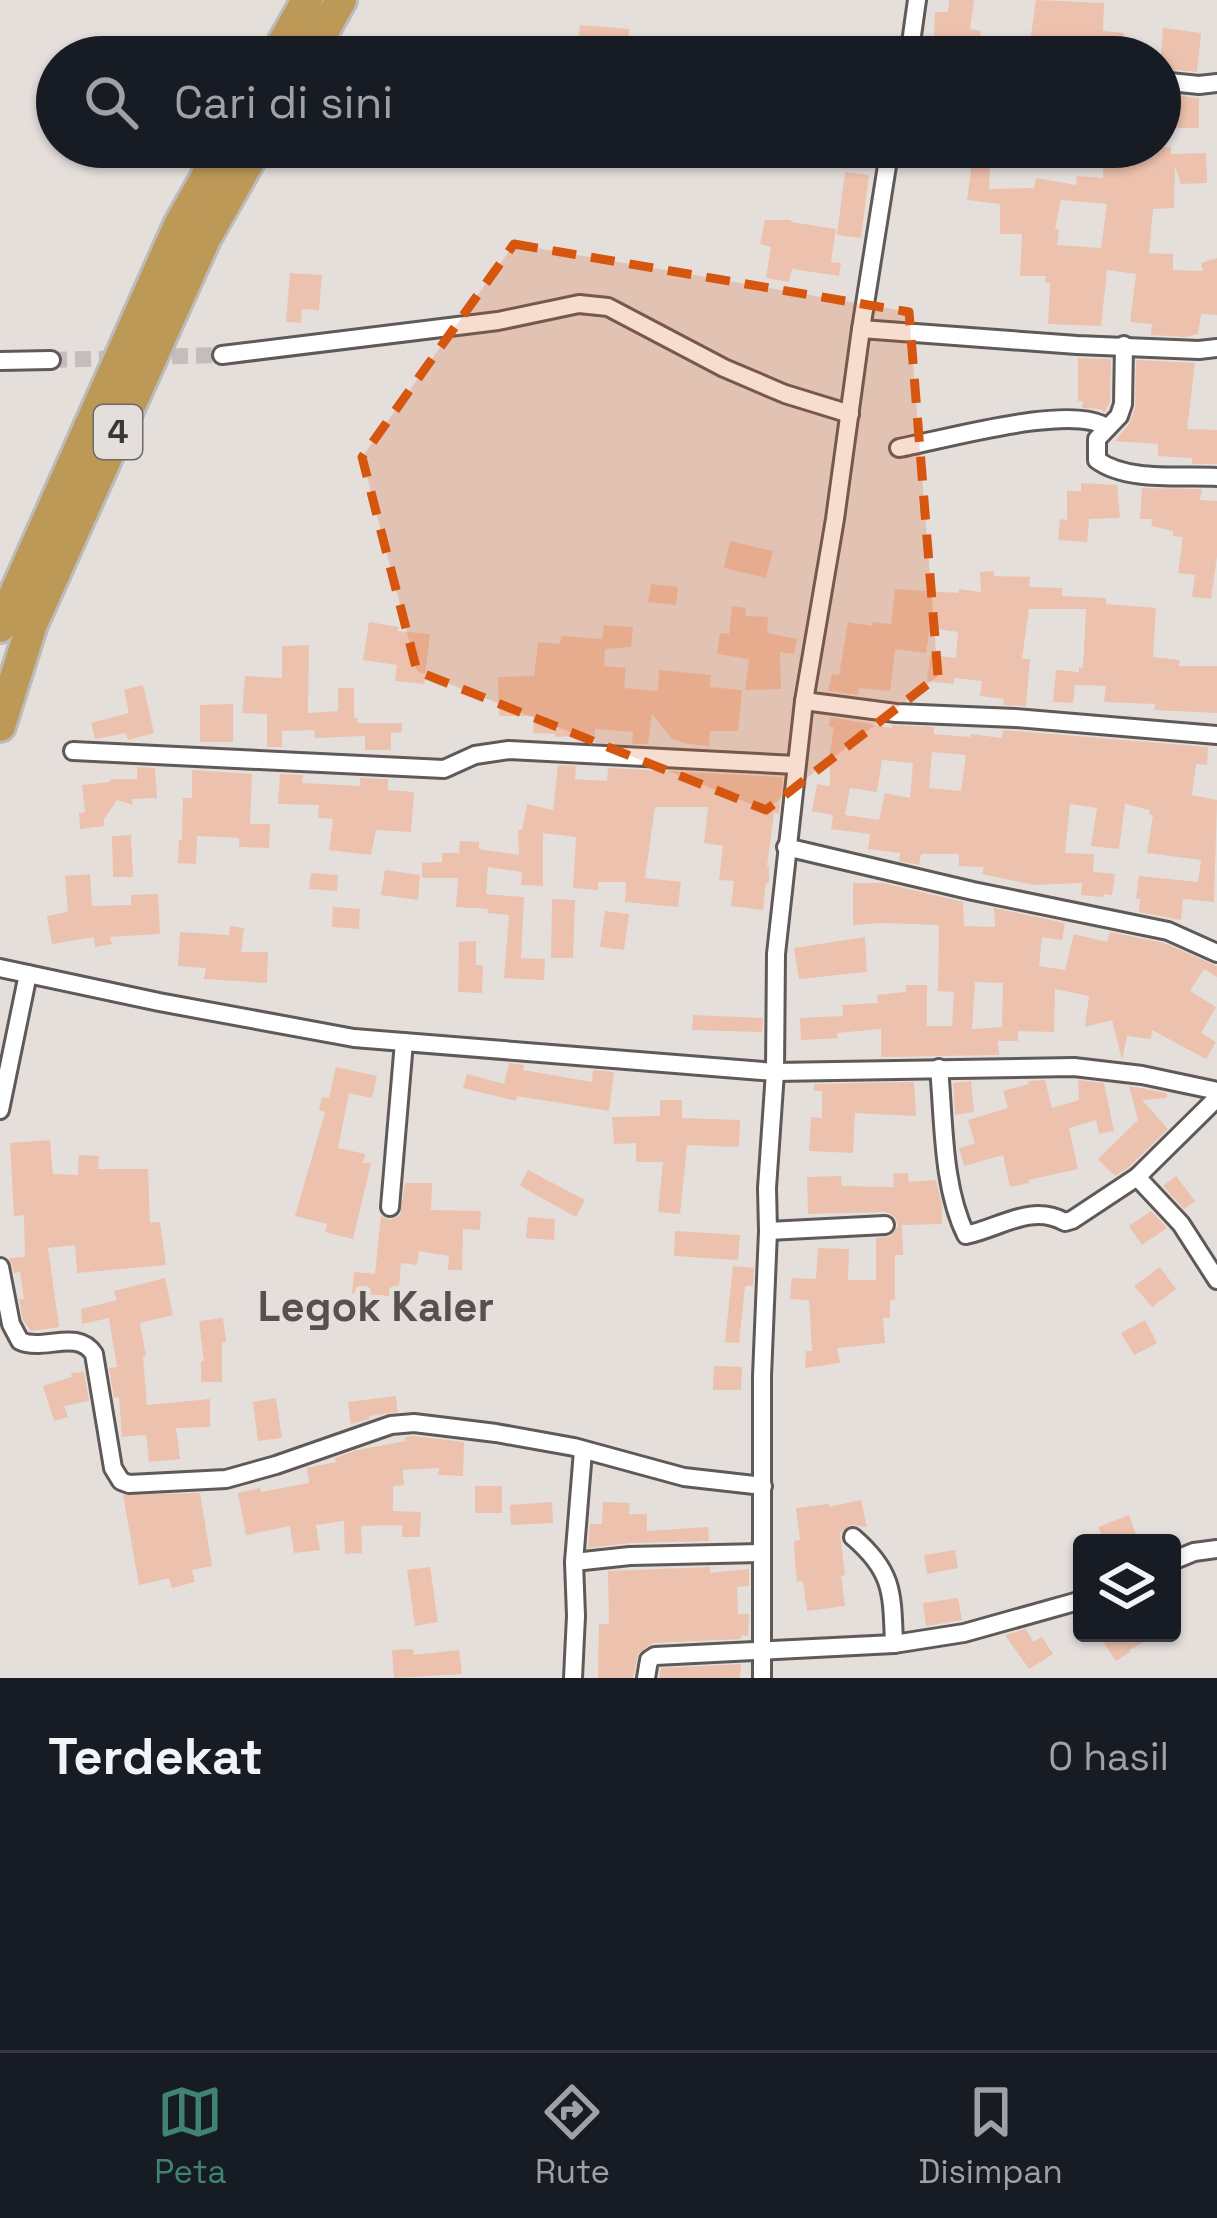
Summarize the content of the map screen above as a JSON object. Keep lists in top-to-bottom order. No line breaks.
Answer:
{"streets":{"highway":["4"]},"districts":["Legok Kaler"],"page":{"search":"Cari di sini","heading":["Terdekat","0 hasil"],"nav":["Peta","Rute","Disimpan"]}}
